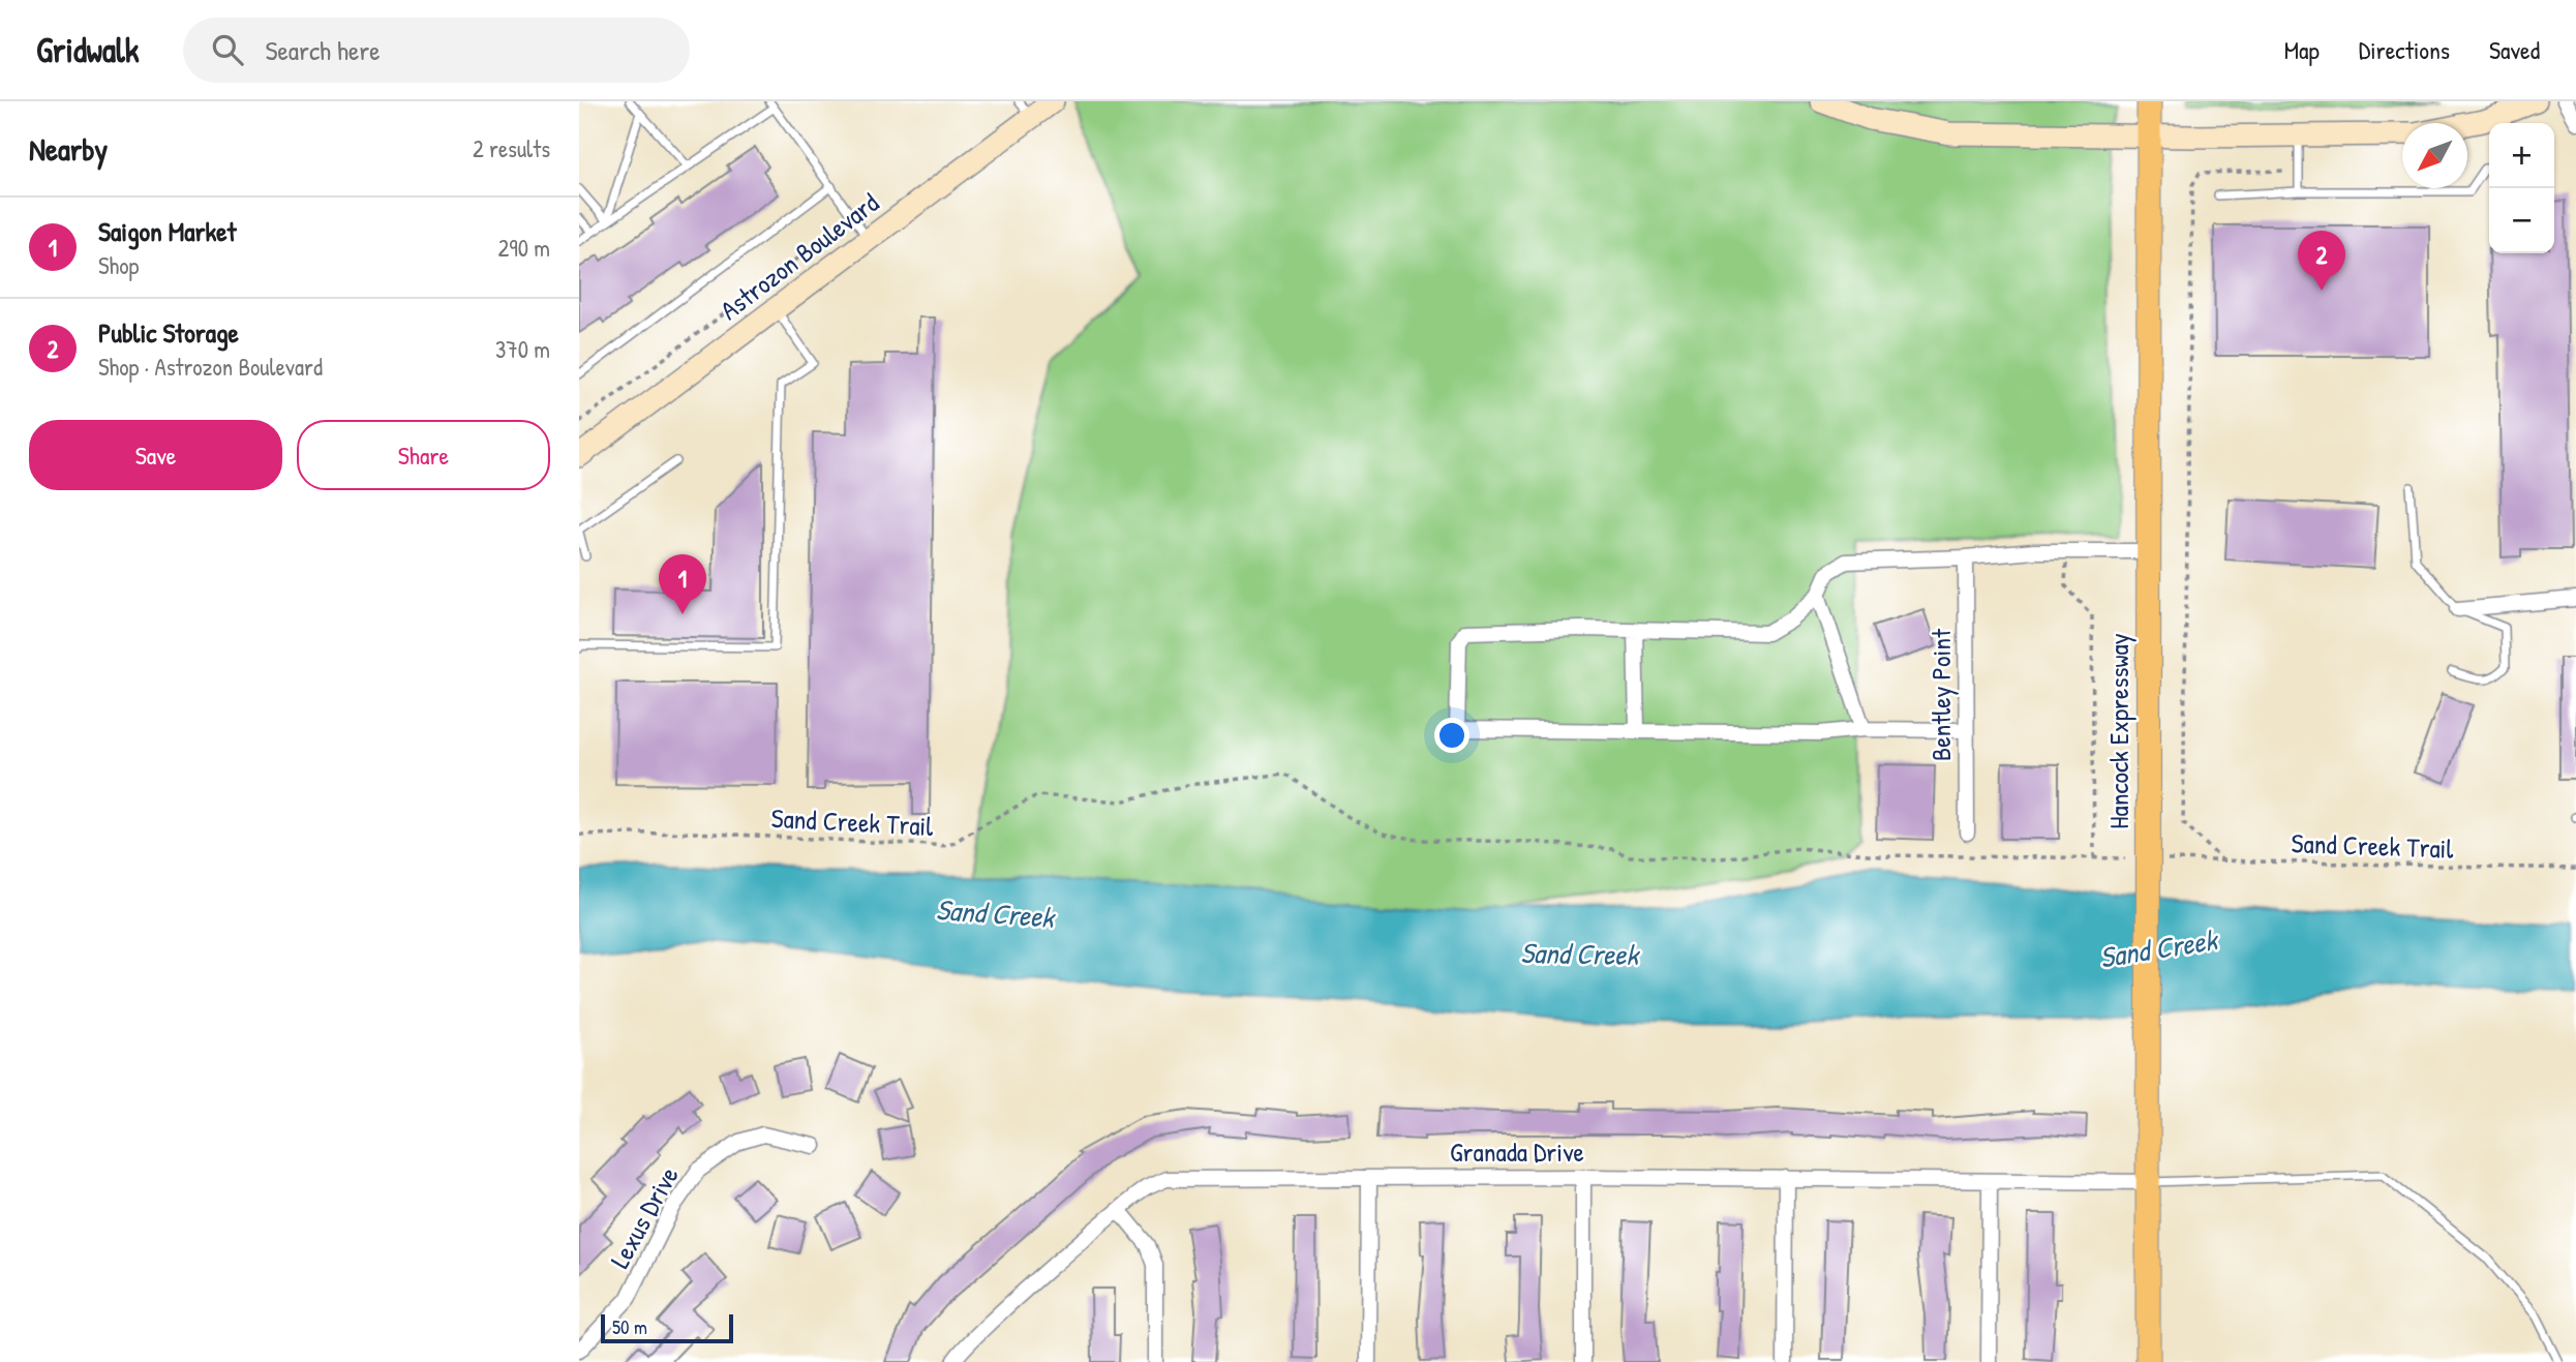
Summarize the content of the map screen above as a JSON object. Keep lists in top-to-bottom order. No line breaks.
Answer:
{"streets":{"main road":["Astrozon Boulevard","Hancock Expressway"],"street":["Bentley Point","Granada Drive","Lexus Drive"],"path":["Sand Creek Trail"]},"crossings":[["Hancock Expressway","Sand Creek Trail"],["Hancock Expressway","Granada Drive"]],"water":["Sand Creek"],"scale_bar":"50 m","north":"bottom left","page":{"header":"Gridwalk","search":"Search here","nav":["Map","Directions","Saved"],"heading":["Nearby","2 results"],"map_buttons":["+","−"],"list":[{"mark":"1","name":"Saigon Market","note":"Shop","value":"290 m"},{"mark":"2","name":"Public Storage","note":"Shop · Astrozon Boulevard","value":"370 m"}],"pins":["2","1"],"buttons":["Save","Share"],"scale":"50 m"}}
